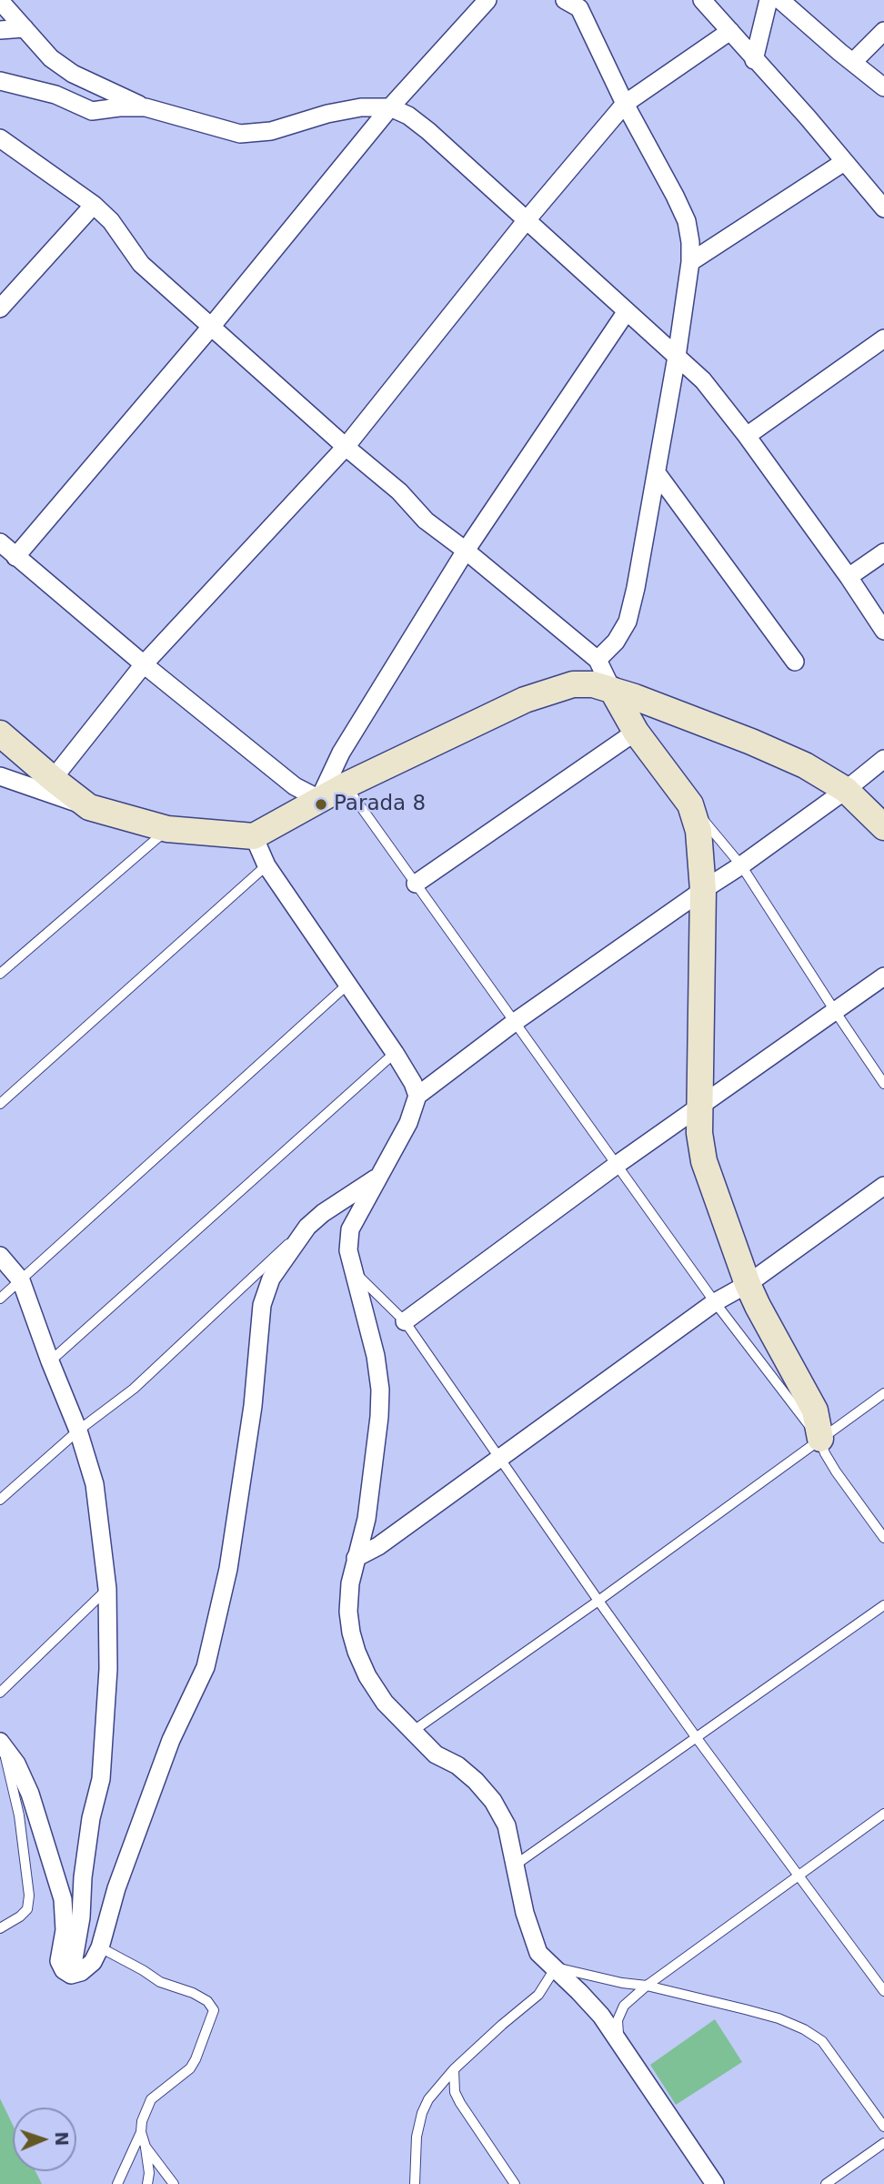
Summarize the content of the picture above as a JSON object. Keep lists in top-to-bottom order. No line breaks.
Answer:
{"places":["Parada 8"],"north":"right"}
